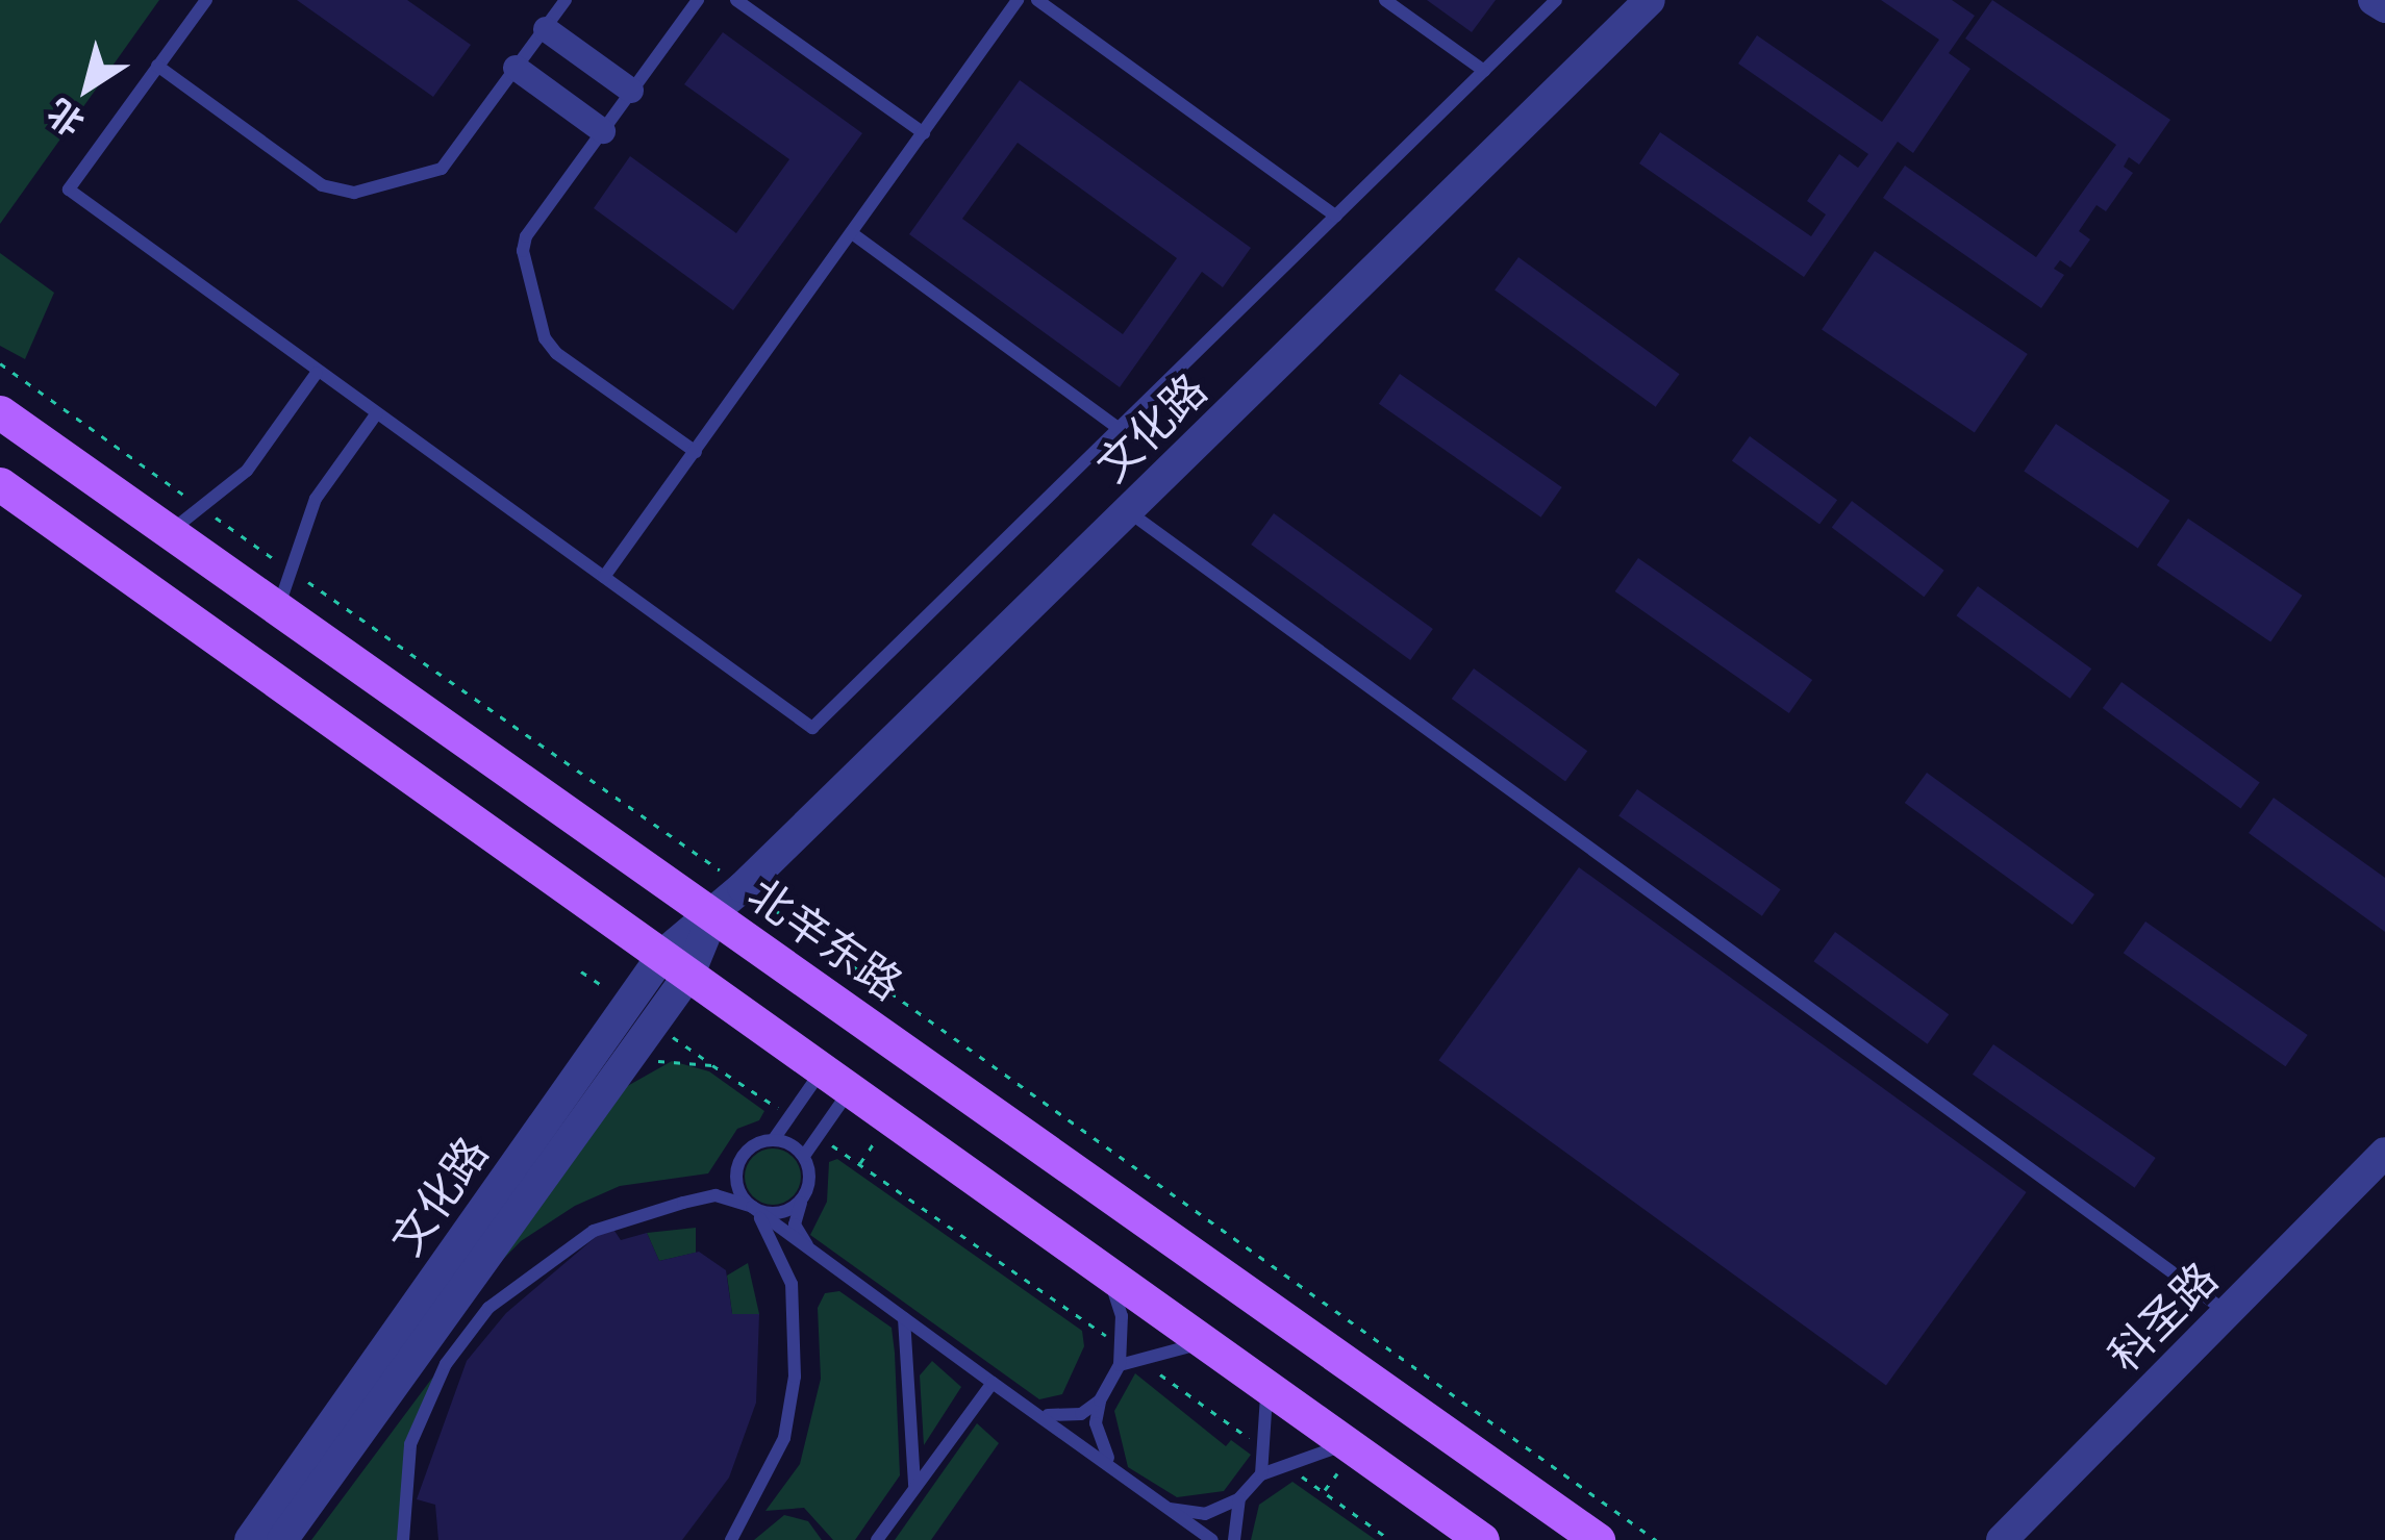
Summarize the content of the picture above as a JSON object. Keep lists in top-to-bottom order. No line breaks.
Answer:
{"streets":{"main road":["北辛东路"],"street":["文化路","科圣路"]},"crossings":[["文化路","北辛东路"]],"north":"bottom left"}
